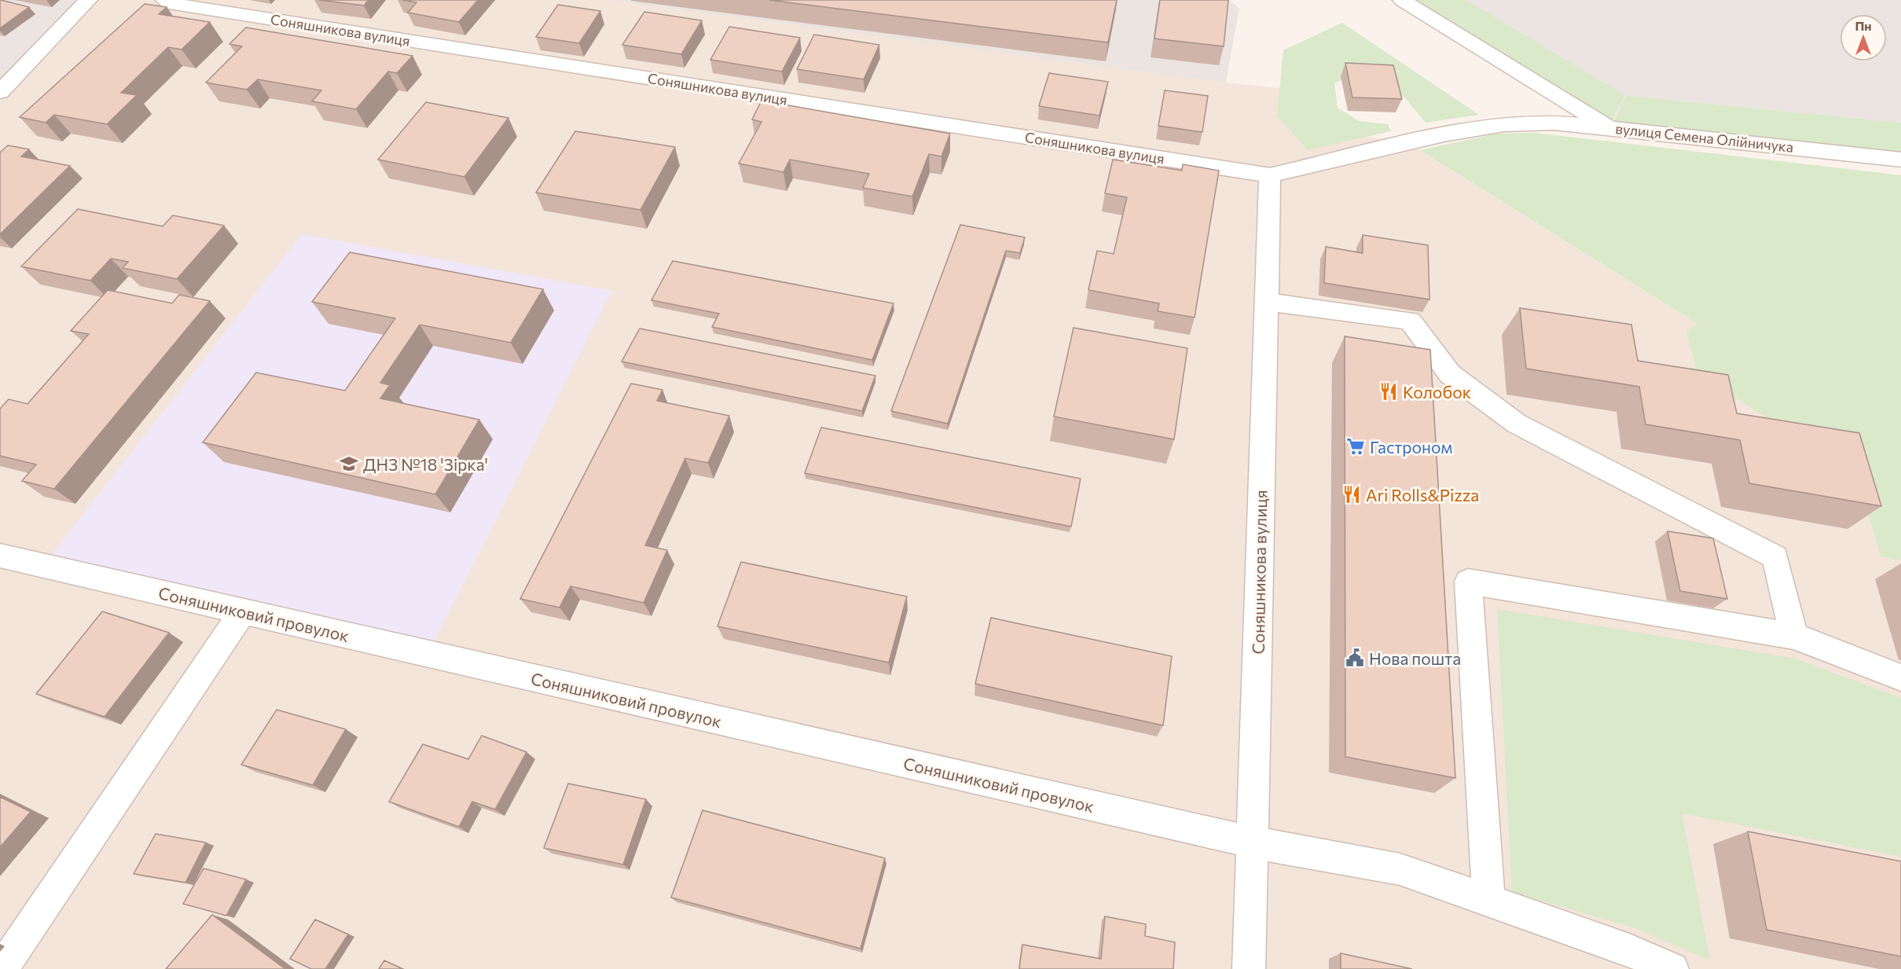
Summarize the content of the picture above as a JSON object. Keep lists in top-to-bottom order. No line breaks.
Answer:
{"streets":{"street":["Соняшникова вулиця","вулиця Семена Олійничука","Соняшниковий провулок"]},"crossings":[["Соняшникова вулиця","вулиця Семена Олійничука"],["Соняшникова вулиця","Соняшниковий провулок"]],"places":{"restaurant":["Колобок","Ari Rolls&Pizza"],"supermarket":["Гастроном"],"school or university":["ДНЗ №18 'Зірка'"],"public building":["Нова пошта"]},"north":"top"}
